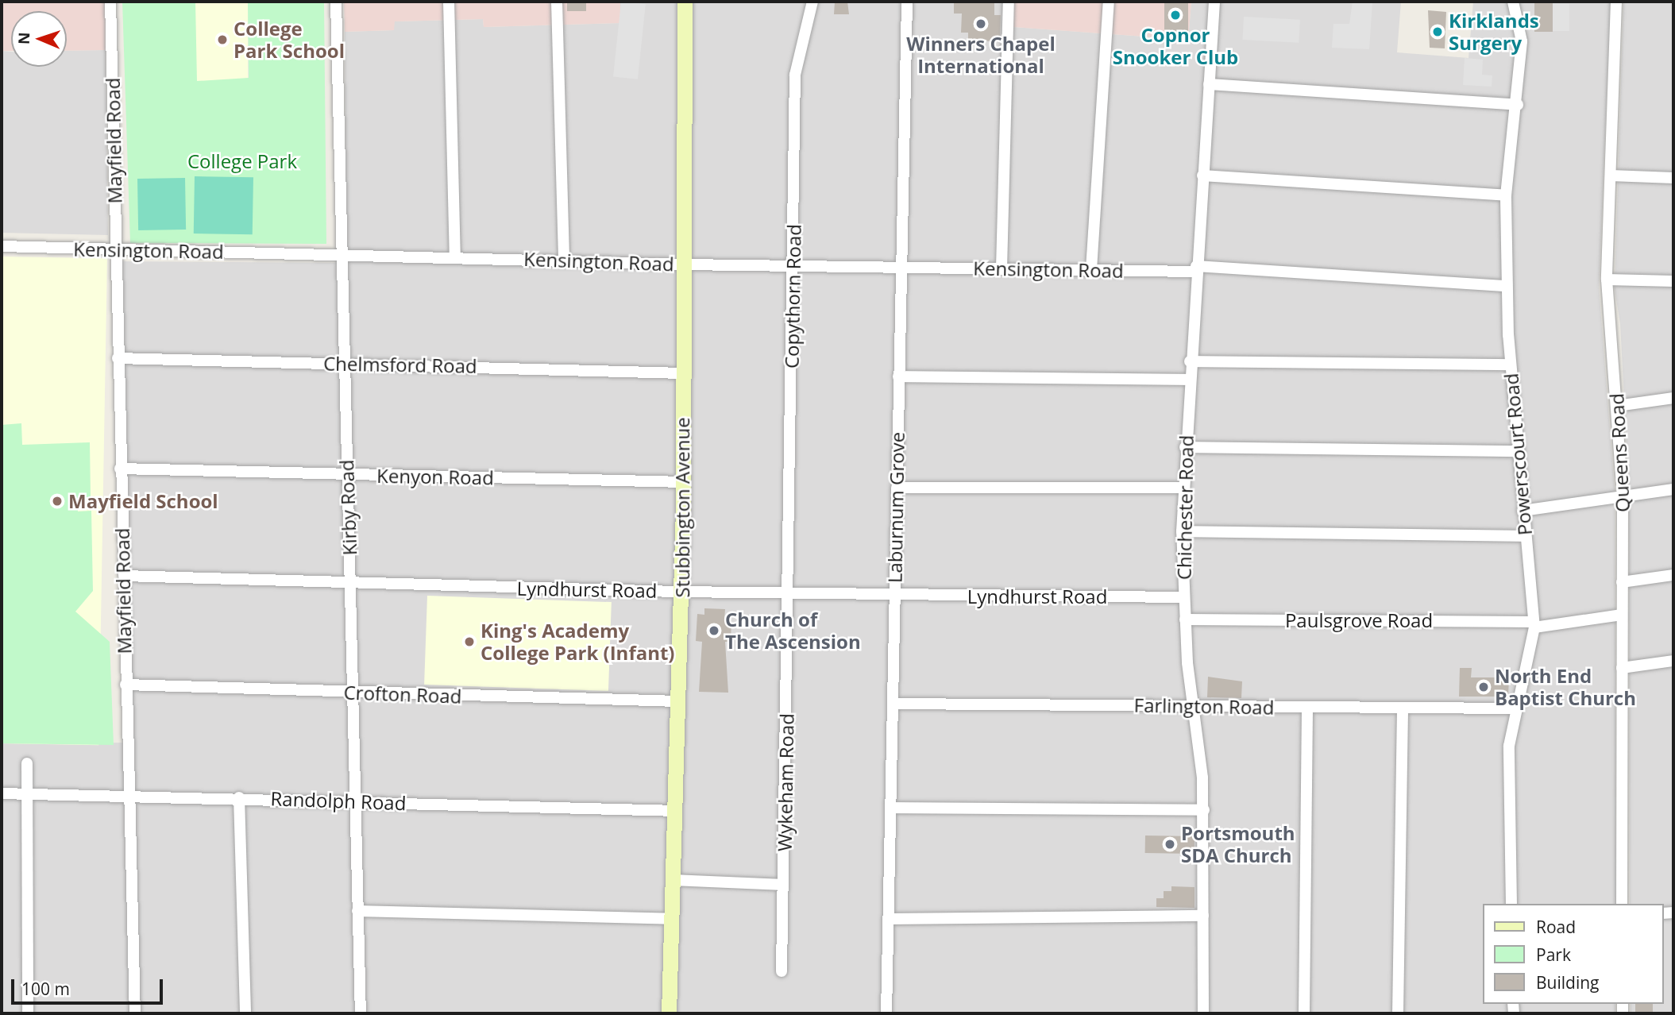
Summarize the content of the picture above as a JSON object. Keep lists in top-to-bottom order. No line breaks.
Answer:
{"streets":{"street":["Mayfield Road","Kensington Road","Copythorn Road","Chelmsford Road","Queens Road","Powerscourt Road","Kenyon Road","Kirby Road","Stubbington Avenue","Laburnum Grove","Chichester Road","Lyndhurst Road","Paulsgrove Road","Crofton Road","Farlington Road","Wykeham Road","Randolph Road"]},"crossings":[["Mayfield Road","Kensington Road"],["Mayfield Road","Chelmsford Road"],["Mayfield Road","Kenyon Road"],["Mayfield Road","Lyndhurst Road"],["Mayfield Road","Crofton Road"],["Mayfield Road","Randolph Road"],["Kensington Road","Copythorn Road"],["Kensington Road","Powerscourt Road"],["Kensington Road","Kirby Road"],["Kensington Road","Stubbington Avenue"],["Kensington Road","Laburnum Grove"],["Kensington Road","Chichester Road"],["Copythorn Road","Lyndhurst Road"],["Copythorn Road","Wykeham Road"],["Chelmsford Road","Kirby Road"],["Chelmsford Road","Stubbington Avenue"],["Queens Road","Paulsgrove Road"],["Powerscourt Road","Paulsgrove Road"],["Powerscourt Road","Farlington Road"],["Kenyon Road","Kirby Road"],["Kenyon Road","Stubbington Avenue"],["Kirby Road","Lyndhurst Road"],["Kirby Road","Crofton Road"],["Kirby Road","Randolph Road"],["Stubbington Avenue","Lyndhurst Road"],["Stubbington Avenue","Crofton Road"],["Stubbington Avenue","Randolph Road"],["Laburnum Grove","Lyndhurst Road"],["Laburnum Grove","Farlington Road"],["Chichester Road","Lyndhurst Road"],["Chichester Road","Paulsgrove Road"],["Chichester Road","Farlington Road"],["Lyndhurst Road","Wykeham Road"]],"parks":["College Park"],"places":["Copnor Snooker Club","Winners Chapel International","Kirklands Surgery","College Park School","Mayfield School","Church of The Ascension","King's Academy College Park (Infant)","North End Baptist Church","Portsmouth SDA Church"],"legend":["Road","Park","Building"],"scale_bar":"100 m","north":"left"}
